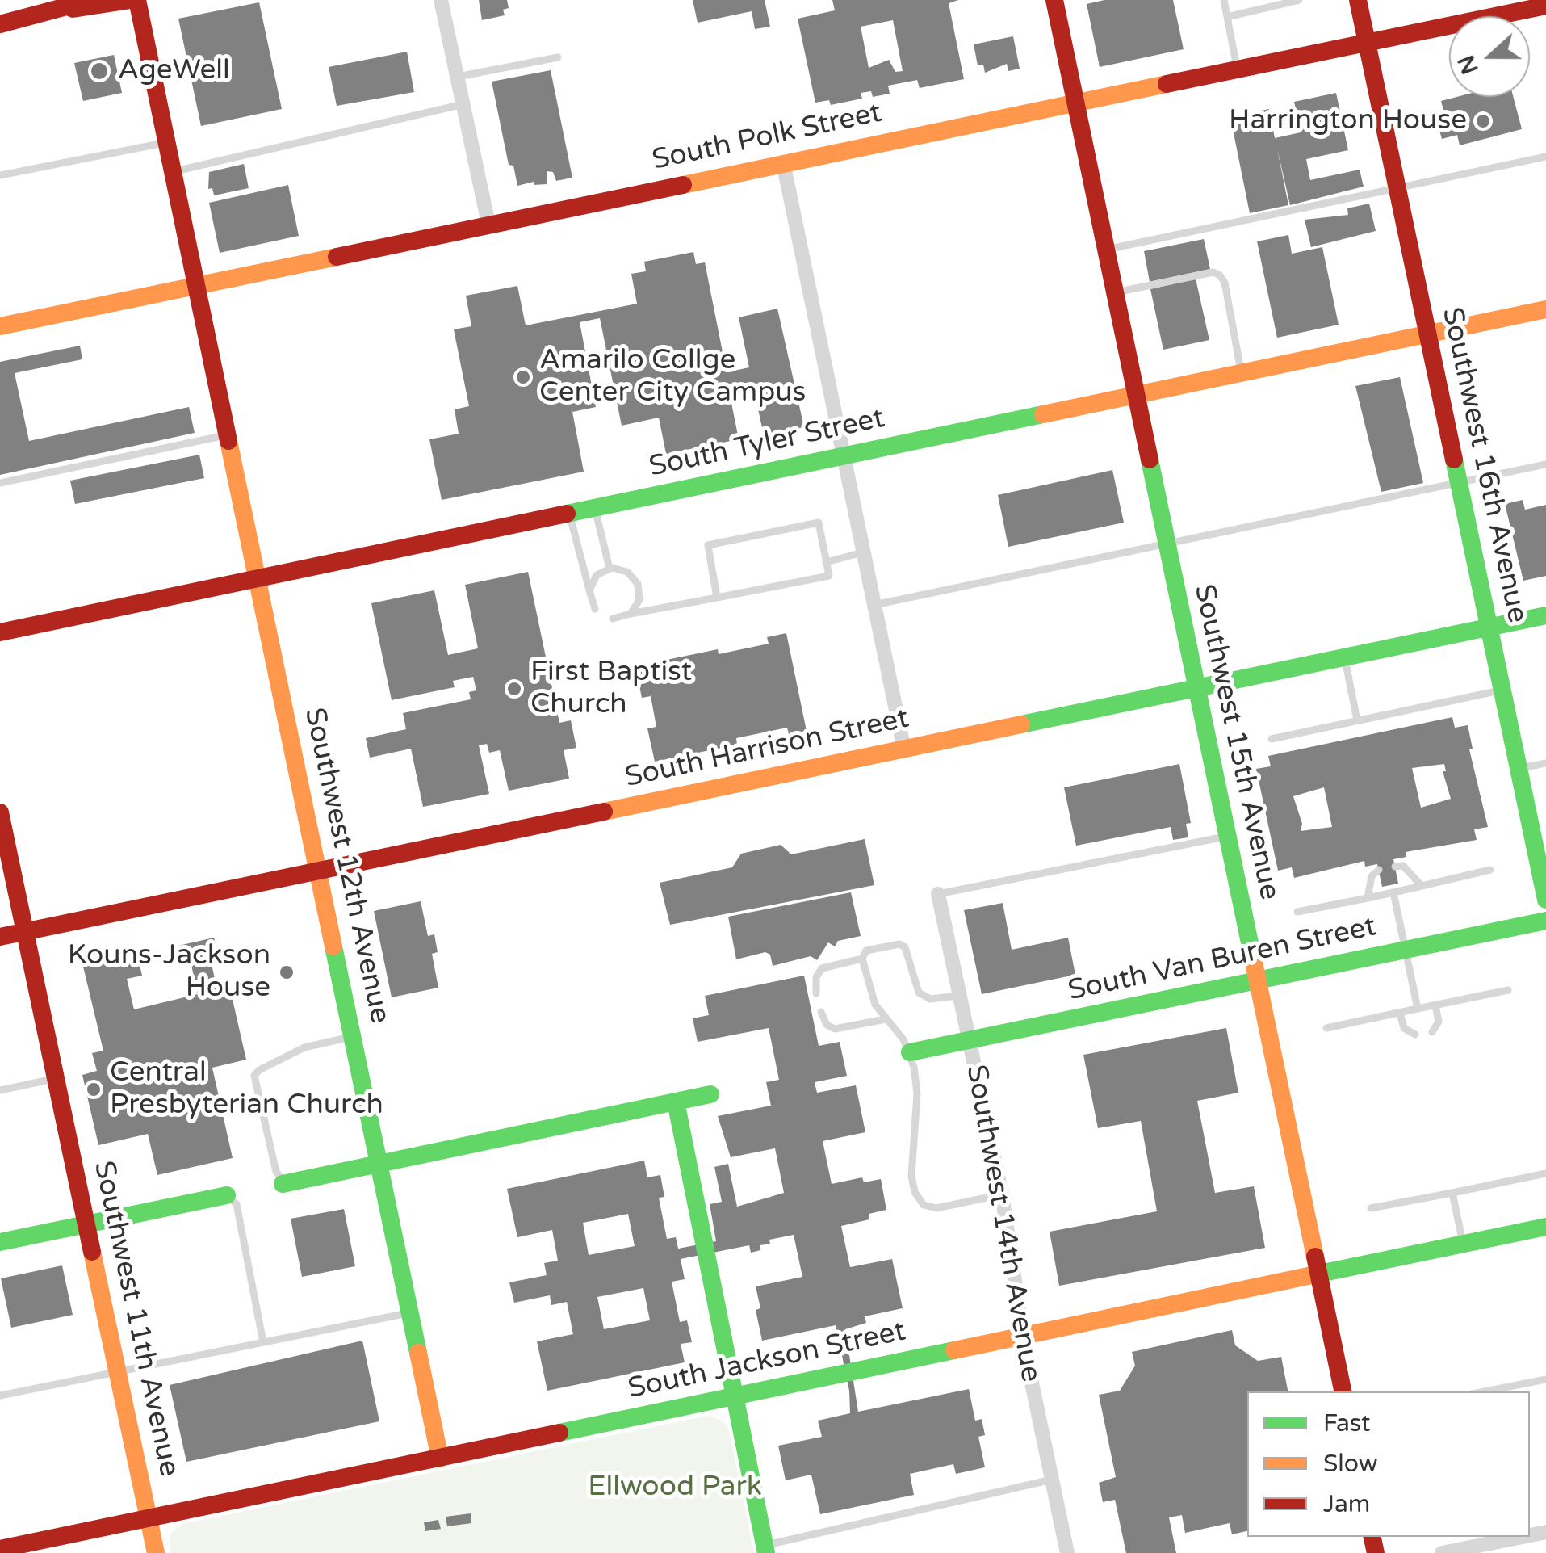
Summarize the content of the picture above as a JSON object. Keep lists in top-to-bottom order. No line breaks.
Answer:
{"streets":{"street":["South Polk Street","South Tyler Street","Southwest 16th Avenue","Southwest 15th Avenue","South Harrison Street","Southwest 12th Avenue","South Van Buren Street","Southwest 14th Avenue","Southwest 11th Avenue","South Jackson Street"]},"crossings":[["South Polk Street","Southwest 16th Avenue"],["South Polk Street","Southwest 15th Avenue"],["South Polk Street","Southwest 12th Avenue"],["South Tyler Street","Southwest 16th Avenue"],["South Tyler Street","Southwest 15th Avenue"],["South Tyler Street","Southwest 12th Avenue"],["Southwest 16th Avenue","South Harrison Street"],["Southwest 15th Avenue","South Harrison Street"],["Southwest 15th Avenue","South Van Buren Street"],["Southwest 15th Avenue","South Jackson Street"],["South Harrison Street","Southwest 12th Avenue"],["South Harrison Street","Southwest 11th Avenue"],["Southwest 12th Avenue","South Jackson Street"],["South Van Buren Street","Southwest 14th Avenue"],["Southwest 14th Avenue","South Jackson Street"],["Southwest 11th Avenue","South Jackson Street"]],"parks":["Ellwood Park"],"places":["AgeWell","Harrington House","Amarilo Collge Center City Campus","First Baptist Church","Kouns-Jackson House","Central Presbyterian Church"],"legend":["Fast","Slow","Jam"],"north":"left"}
